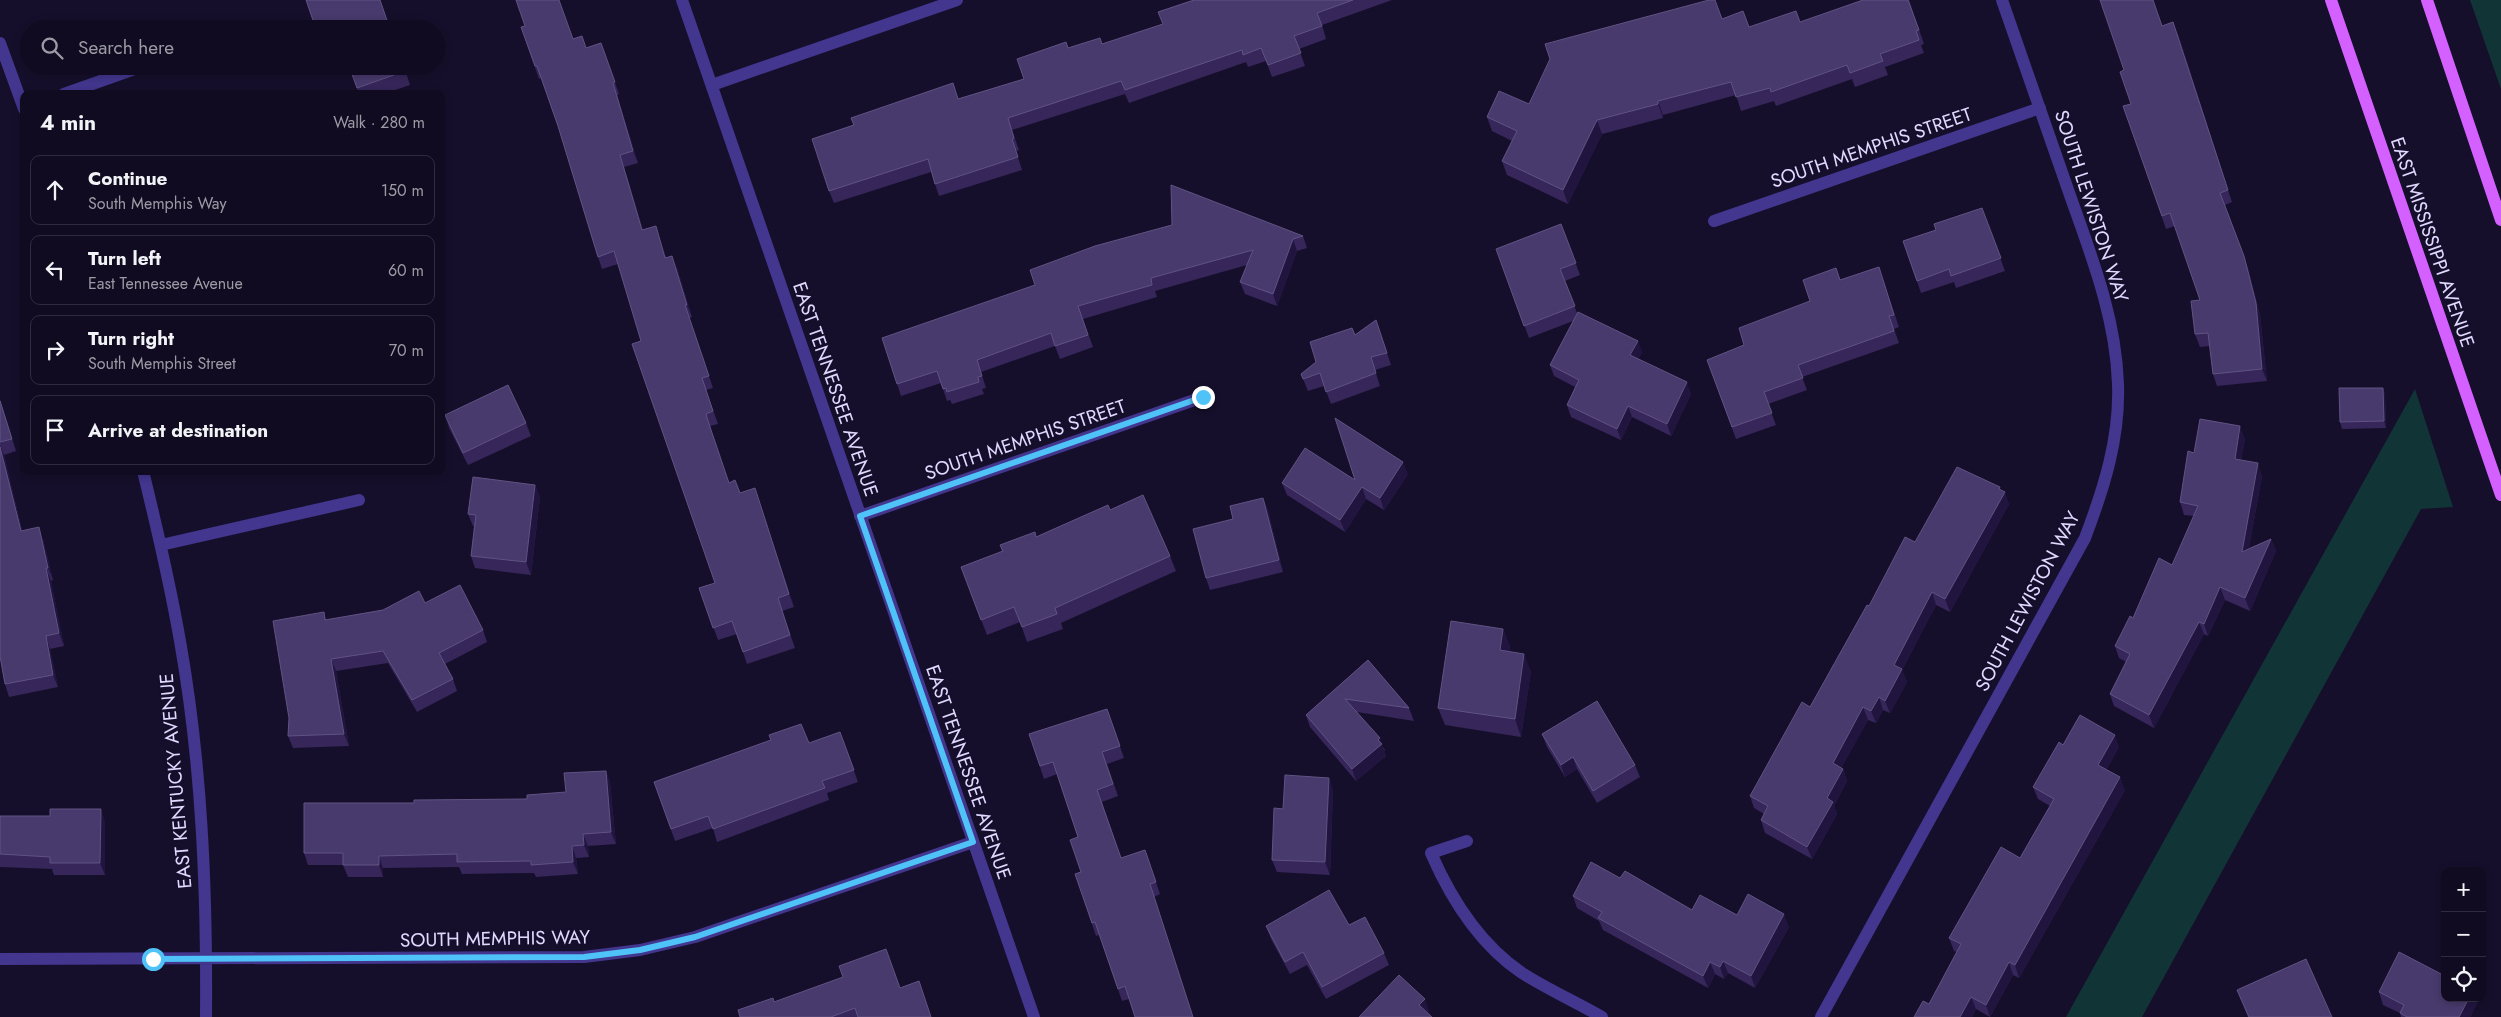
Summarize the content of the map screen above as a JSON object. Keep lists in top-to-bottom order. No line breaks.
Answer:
{"streets":{"main road":["EAST MISSISSIPPI AVENUE"],"street":["SOUTH MEMPHIS STREET","SOUTH LEWISTON WAY","EAST TENNESSEE AVENUE","EAST KENTUCKY AVENUE","SOUTH MEMPHIS WAY"]},"crossings":[["SOUTH MEMPHIS STREET","SOUTH LEWISTON WAY"],["SOUTH MEMPHIS STREET","EAST TENNESSEE AVENUE"],["EAST TENNESSEE AVENUE","SOUTH MEMPHIS WAY"],["EAST KENTUCKY AVENUE","SOUTH MEMPHIS WAY"]],"page":{"search":"Search here","heading":["4 min","Walk · 280 m"],"list":[["Continue","South Memphis Way","150 m"],["Turn left","East Tennessee Avenue","60 m"],["Turn right","South Memphis Street","70 m"],"Arrive at destination"],"map_buttons":["+","−"]}}
